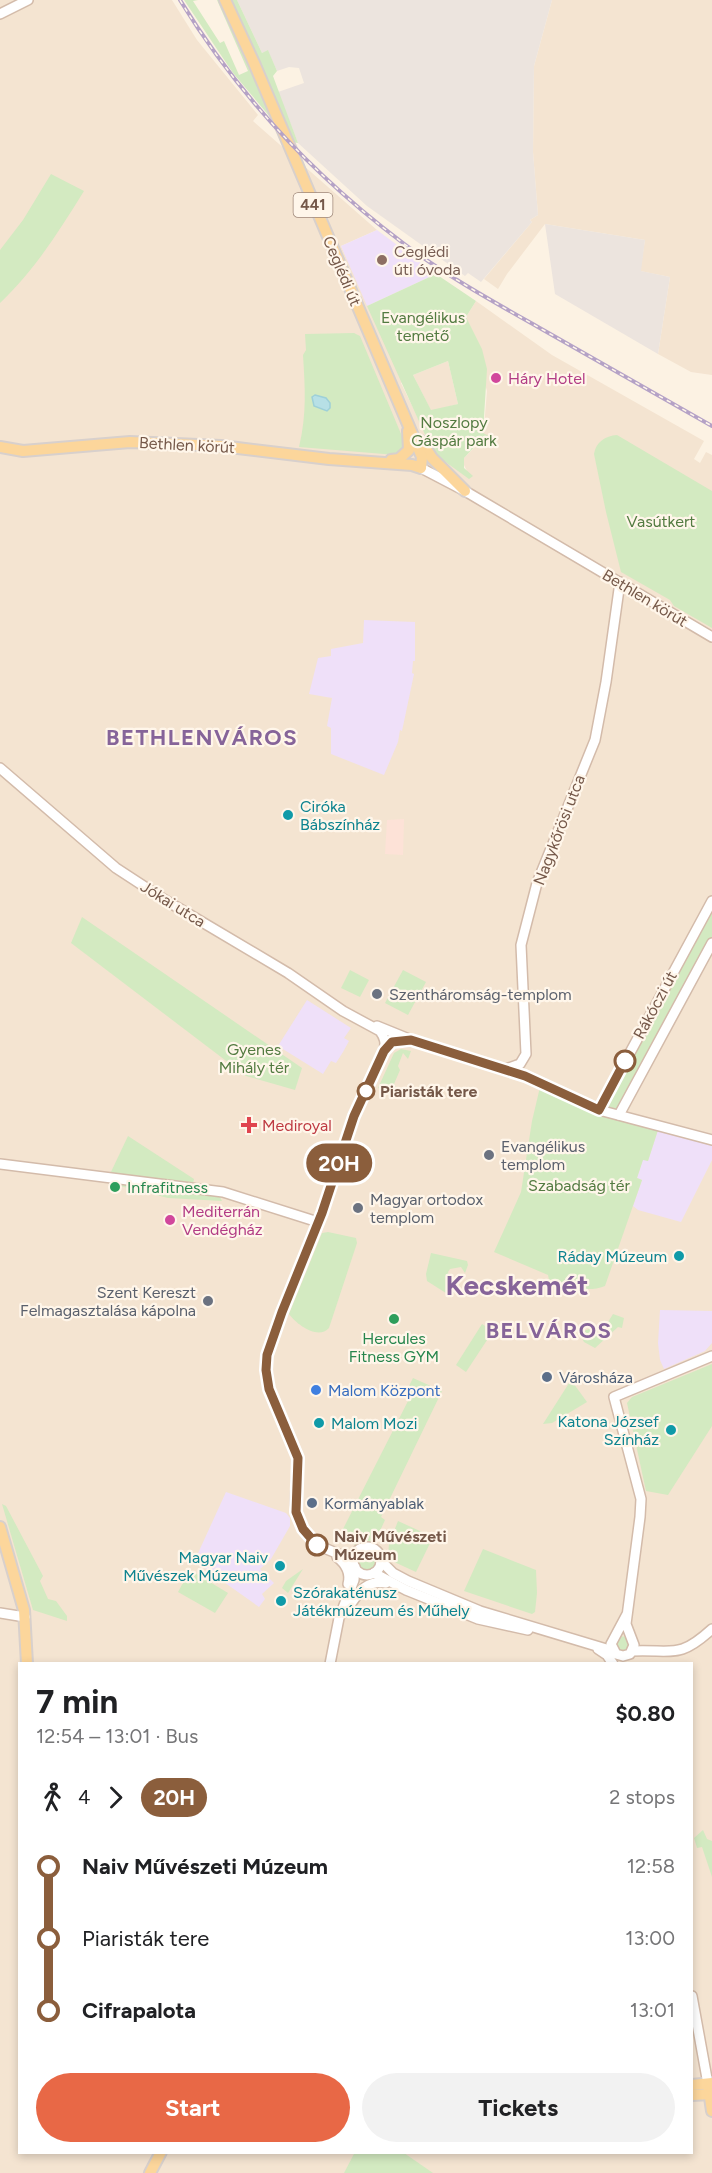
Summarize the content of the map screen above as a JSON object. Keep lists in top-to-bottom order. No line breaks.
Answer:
{"streets":{"main road":["441","Ceglédi út","Bethlen körút"],"street":["Nagykőrösi utca","Jókai utca","Rákóczi út"]},"crossings":[["441","Ceglédi út"],["441","Bethlen körút"],["Bethlen körút","Nagykőrösi utca"]],"districts":["BETHLENVÁROS","Kecskemét","BELVÁROS"],"parks":["Evangélikus temető","Noszlopy Gáspár park","Vasútkert","Gyenes Mihály tér","Szabadság tér"],"places":{"other":["Ceglédi úti óvoda","Háry Hotel","Ciróka Bábszínház","Szentháromság-templom","Piaristák tere","Evangélikus templom","Infrafitness","Magyar ortodox templom","Mediterrán Vendégház","Ráday Múzeum","Szent Kereszt Felmagasztalása kápolna","Hercules Fitness GYM","Városháza","Malom Központ","Malom Mozi","Katona József Színház","Kormányablak","Naiv Művészeti Múzeum","Magyar Naiv Művészek Múzeuma","Szórakaténusz Játékmúzeum és Műhely"],"health":["Mediroyal"]},"lines":["bus line 20H"],"page":{"on_map":"20H","heading":["7 min","12:54 – 13:01 · Bus","$0.80"],"legs":["4","20H","2 stops"],"list":[{"name":"Naiv Művészeti Múzeum","value":"12:58"},{"name":"Piaristák tere","value":"13:00"},{"name":"Cifrapalota","value":"13:01"}],"buttons":["Start","Tickets"]}}
